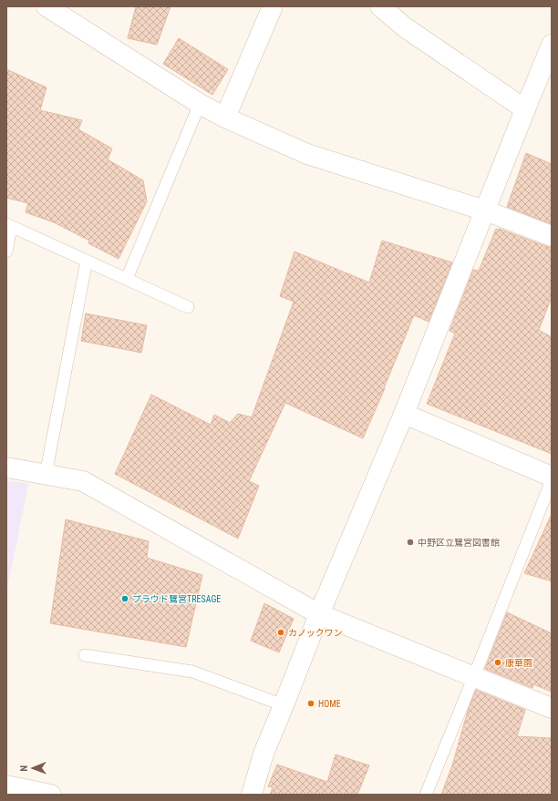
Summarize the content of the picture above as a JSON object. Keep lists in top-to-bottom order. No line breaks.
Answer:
{"places":["中野区立鷺宮図書館","プラウド鷺宮TRESAGE","カノックワン","康華園","HOME"],"north":"left"}
